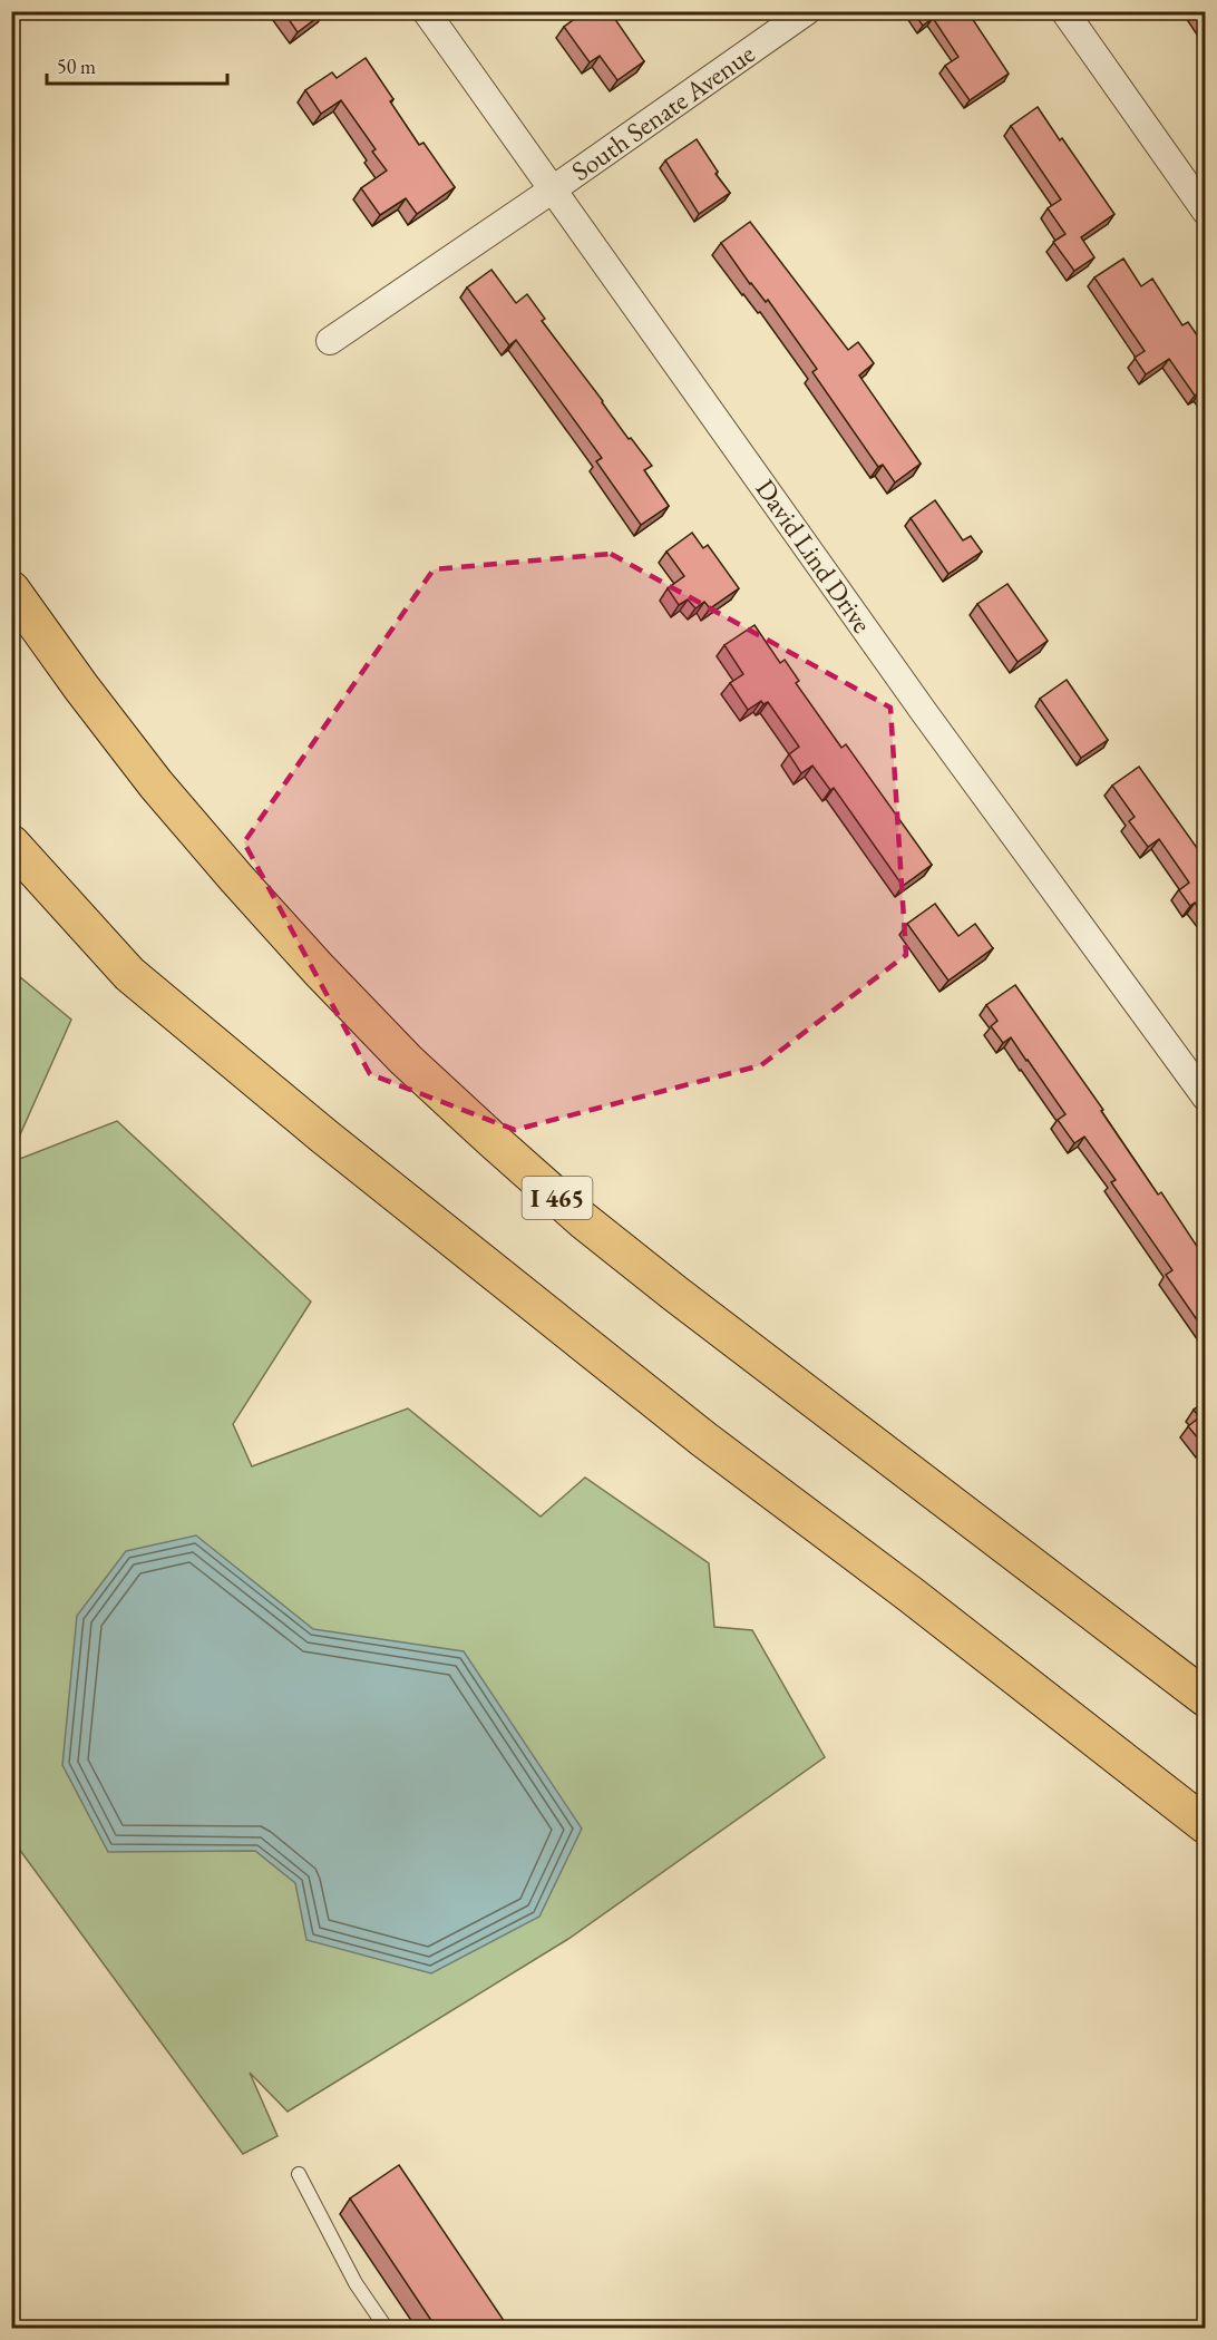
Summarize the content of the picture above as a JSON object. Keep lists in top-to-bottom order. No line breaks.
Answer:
{"streets":{"highway":["I 465"],"street":["South Senate Avenue","David Lind Drive"]},"crossings":[["South Senate Avenue","David Lind Drive"]],"scale_bar":"50 m"}
